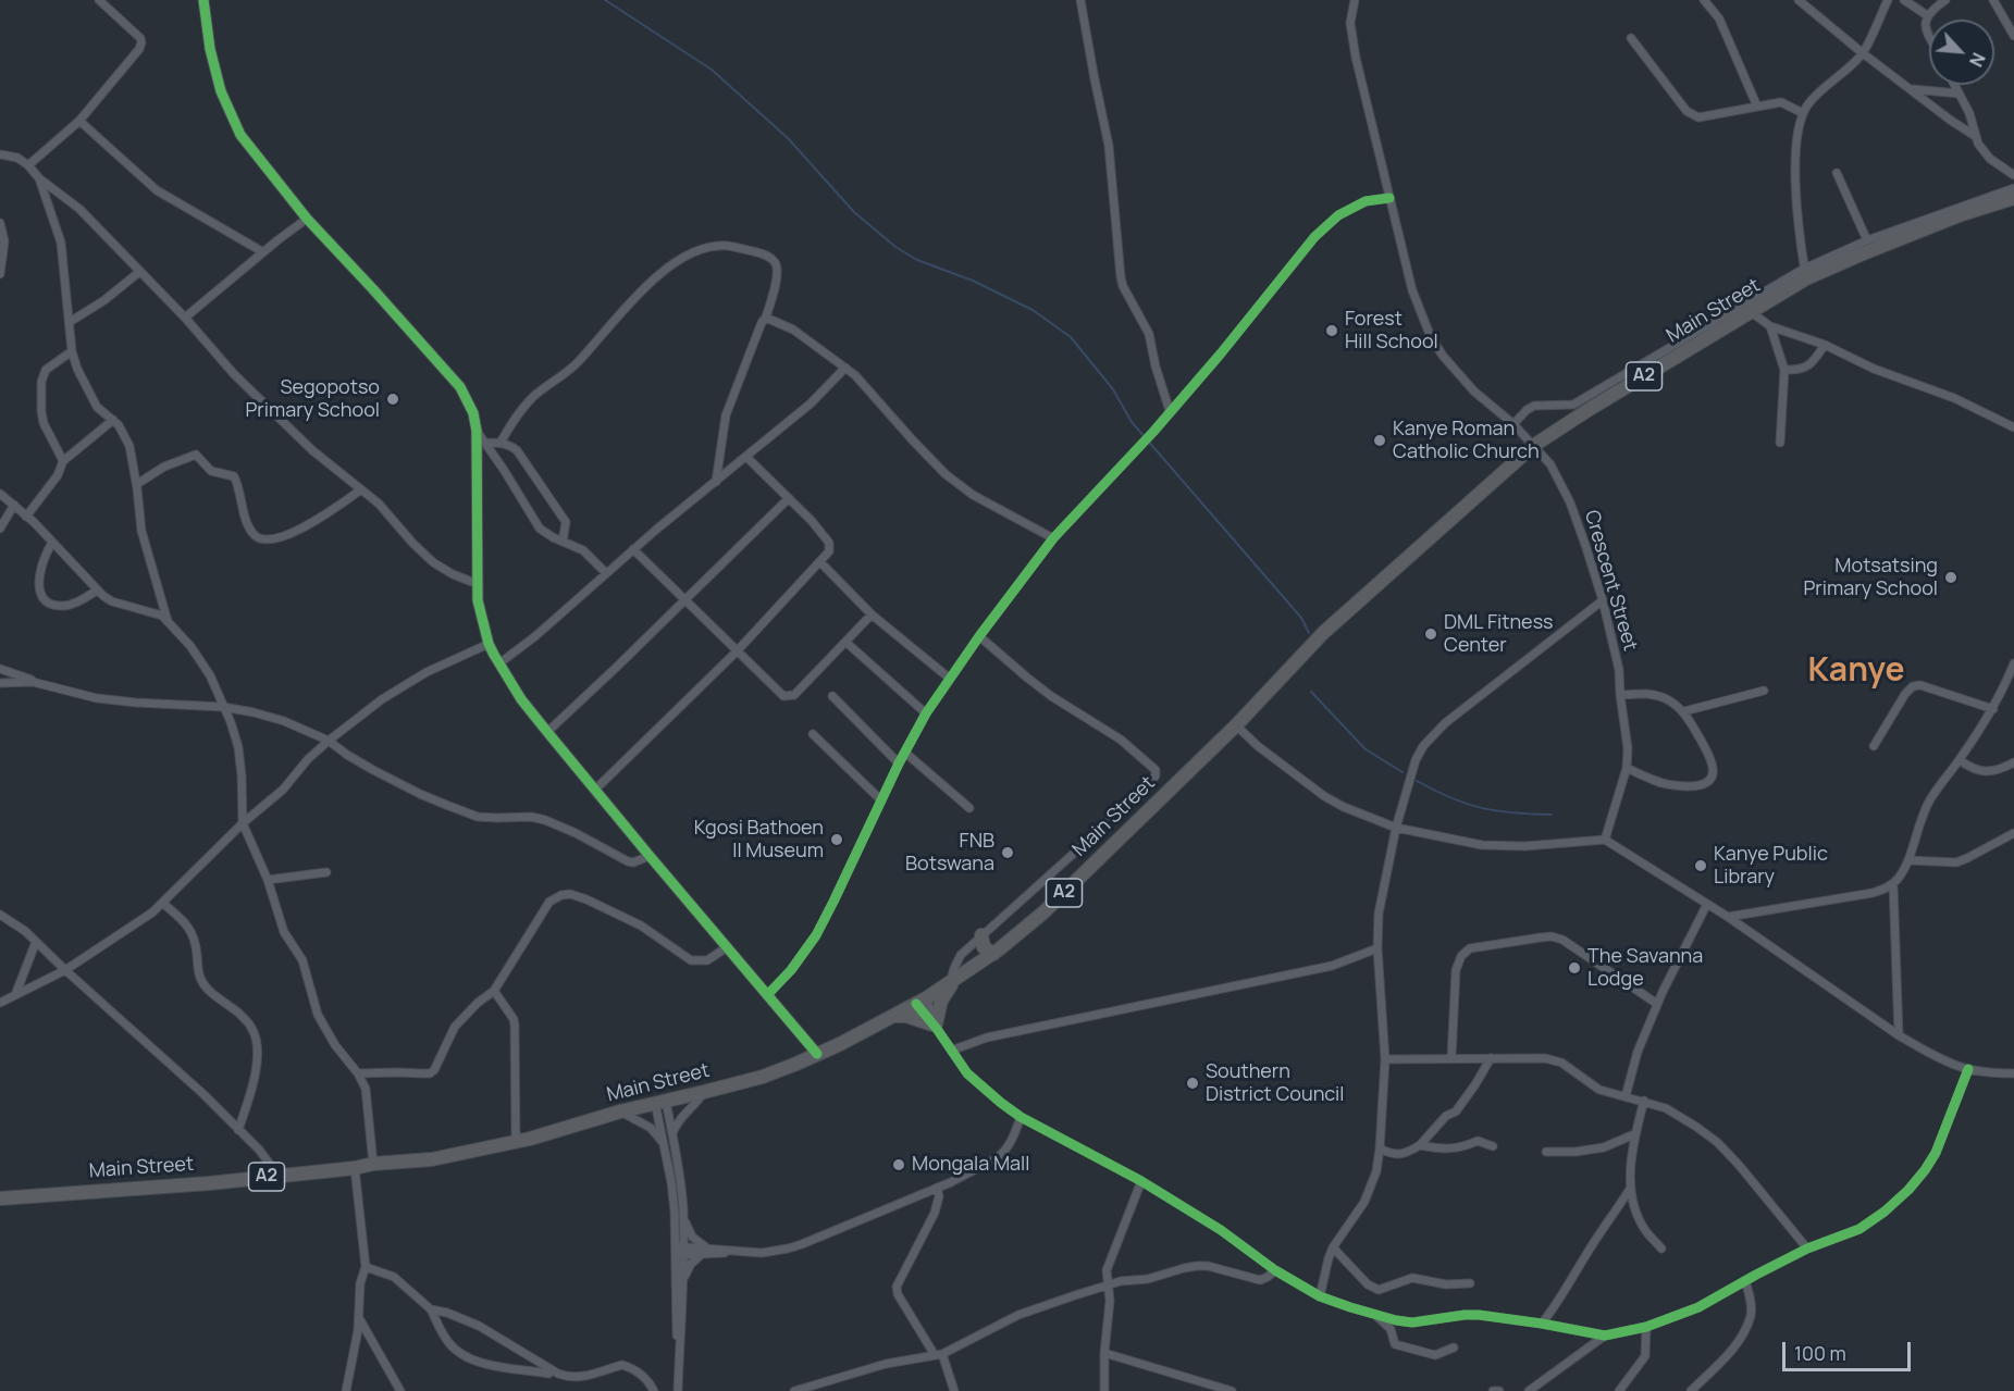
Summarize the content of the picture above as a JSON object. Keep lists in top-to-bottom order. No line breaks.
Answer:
{"streets":{"highway":["Main Street","A2"],"street":["Crescent Street"]},"crossings":[["Main Street","Crescent Street"]],"districts":["Kanye"],"places":["Forest Hill School","Segopotso Primary School","Kanye Roman Catholic Church","Motsatsing Primary School","DML Fitness Center","Kgosi Bathoen II Museum","FNB Botswana","Kanye Public Library","The Savanna Lodge","Southern District Council","Mongala Mall"],"scale_bar":"100 m","north":"bottom right"}
